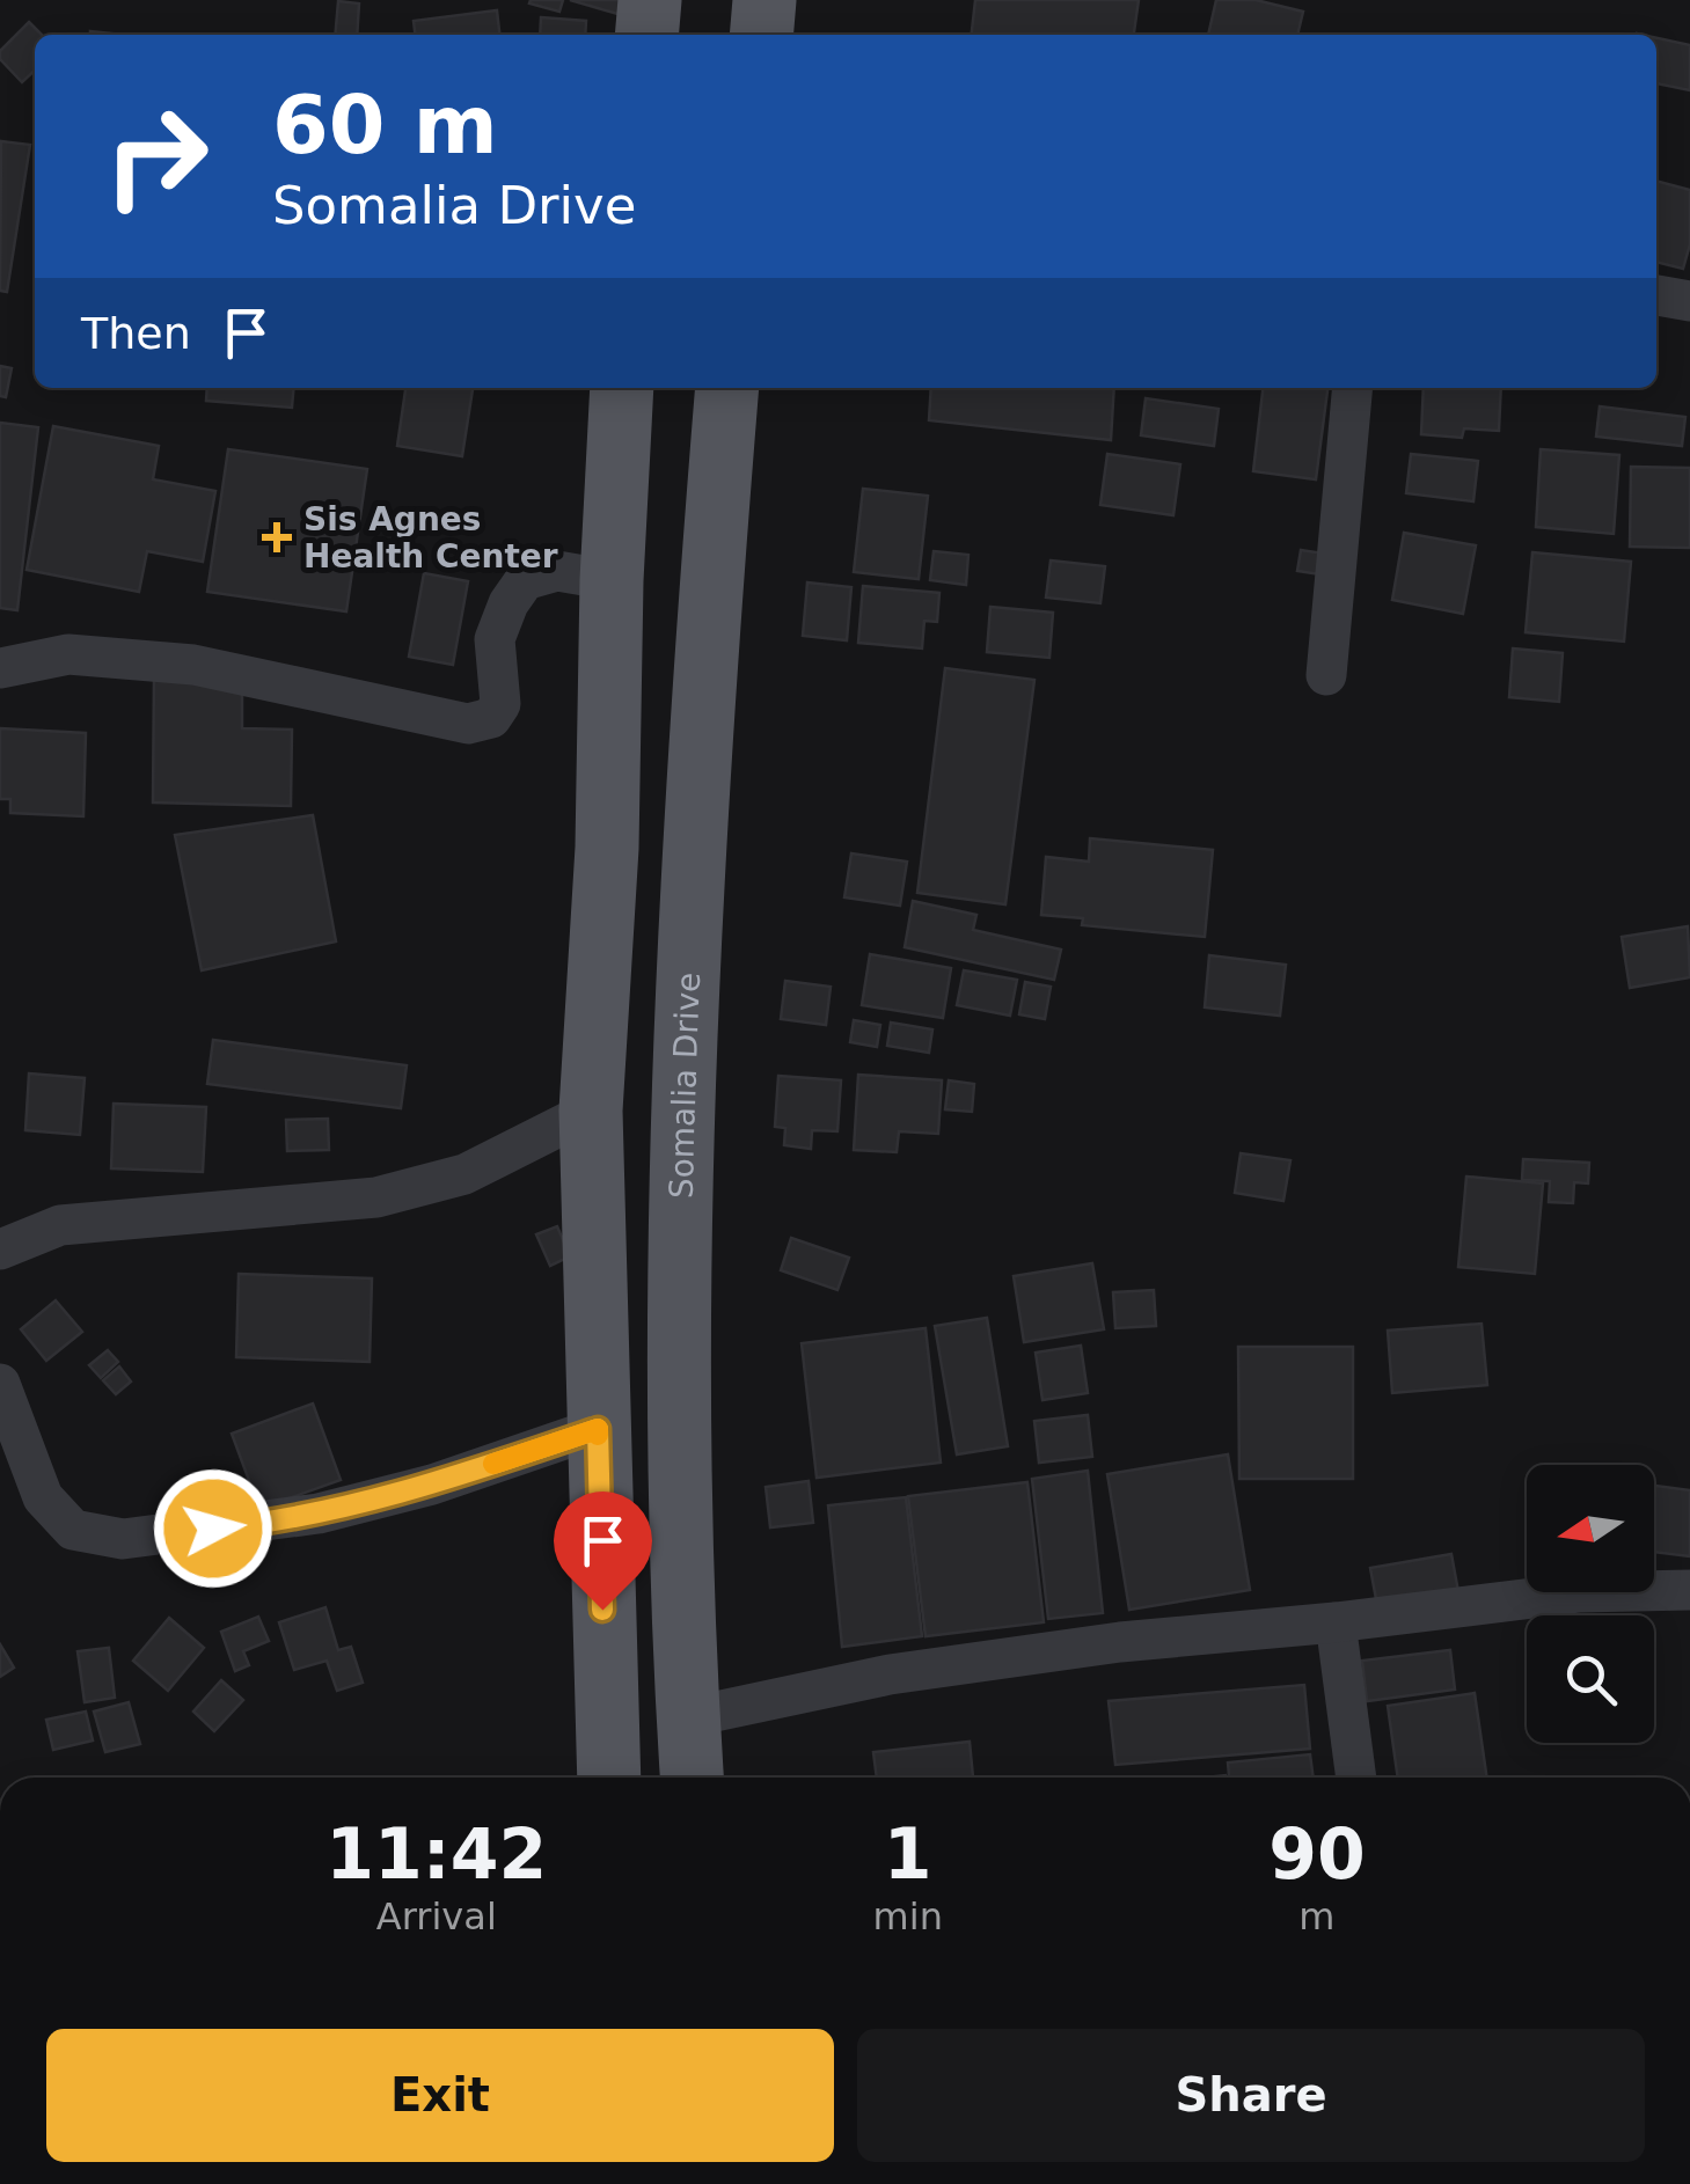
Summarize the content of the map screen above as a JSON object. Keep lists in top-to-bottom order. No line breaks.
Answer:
{"streets":{"main road":["Somalia Drive"]},"places":{"health":["Sis Agnes Health Center"]},"north":"left","page":{"turn":["60 m","Somalia Drive"],"then":"Then","eta":["11:42","Arrival","1","min","90","m"],"buttons":["Exit","Share"]}}
